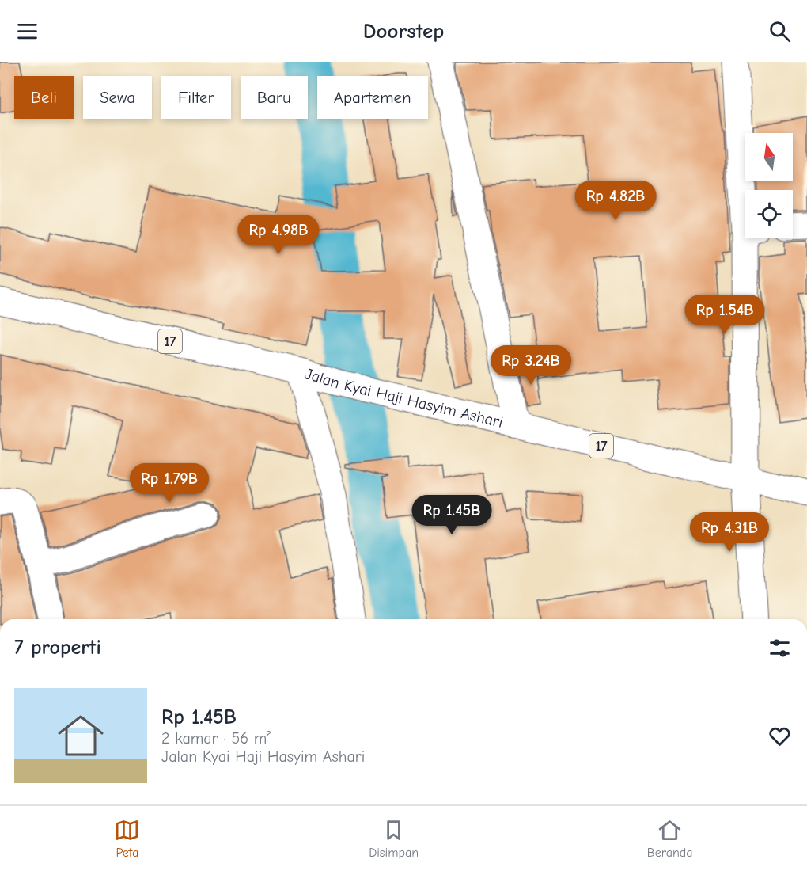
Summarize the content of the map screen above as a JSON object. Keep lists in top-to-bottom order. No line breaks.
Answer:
{"streets":{"main road":["17","Jalan Kyai Haji Hasyim Ashari"]},"north":"top","page":{"header":"Doorstep","chip":["Beli","Sewa","Filter","Baru","Apartemen"],"price":["Rp 4.82B","Rp 4.98B","Rp 1.54B","Rp 3.24B","Rp 1.79B","Rp 1.45B","Rp 4.31B"],"heading":"7 properti","list":[{"name":"Rp 1.45B","note":"2 kamar · 56 m² · Jalan Kyai Haji Hasyim Ashari"}],"tabs":["Peta","Disimpan","Beranda"]}}
